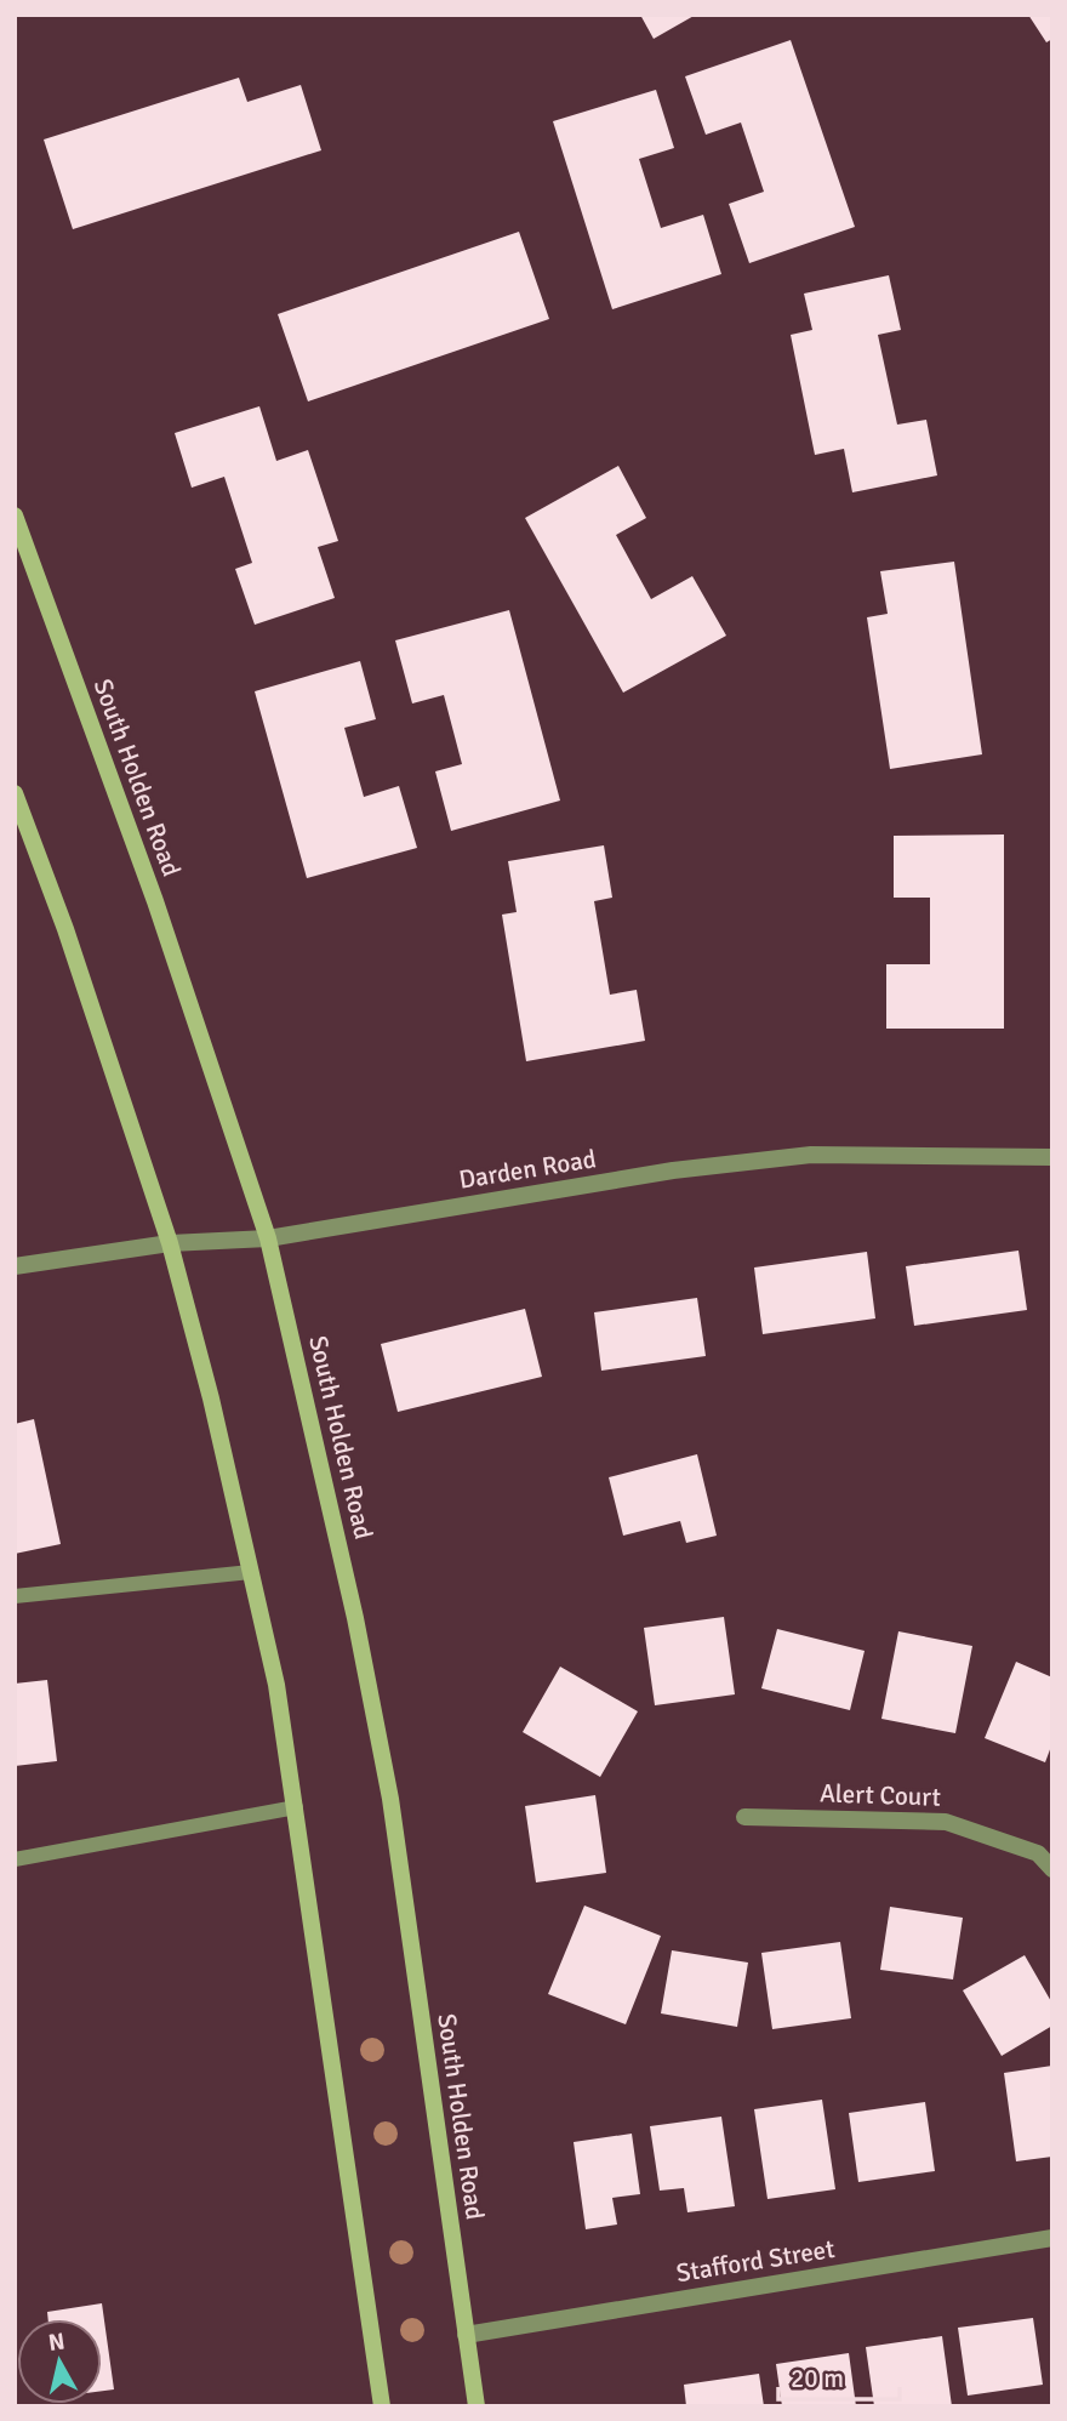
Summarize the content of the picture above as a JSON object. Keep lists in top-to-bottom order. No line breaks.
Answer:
{"streets":{"main road":["South Holden Road"],"street":["Darden Road","Alert Court","Stafford Street"]},"crossings":[["South Holden Road","Darden Road"],["South Holden Road","Stafford Street"]],"scale_bar":"20 m","north":"top"}
